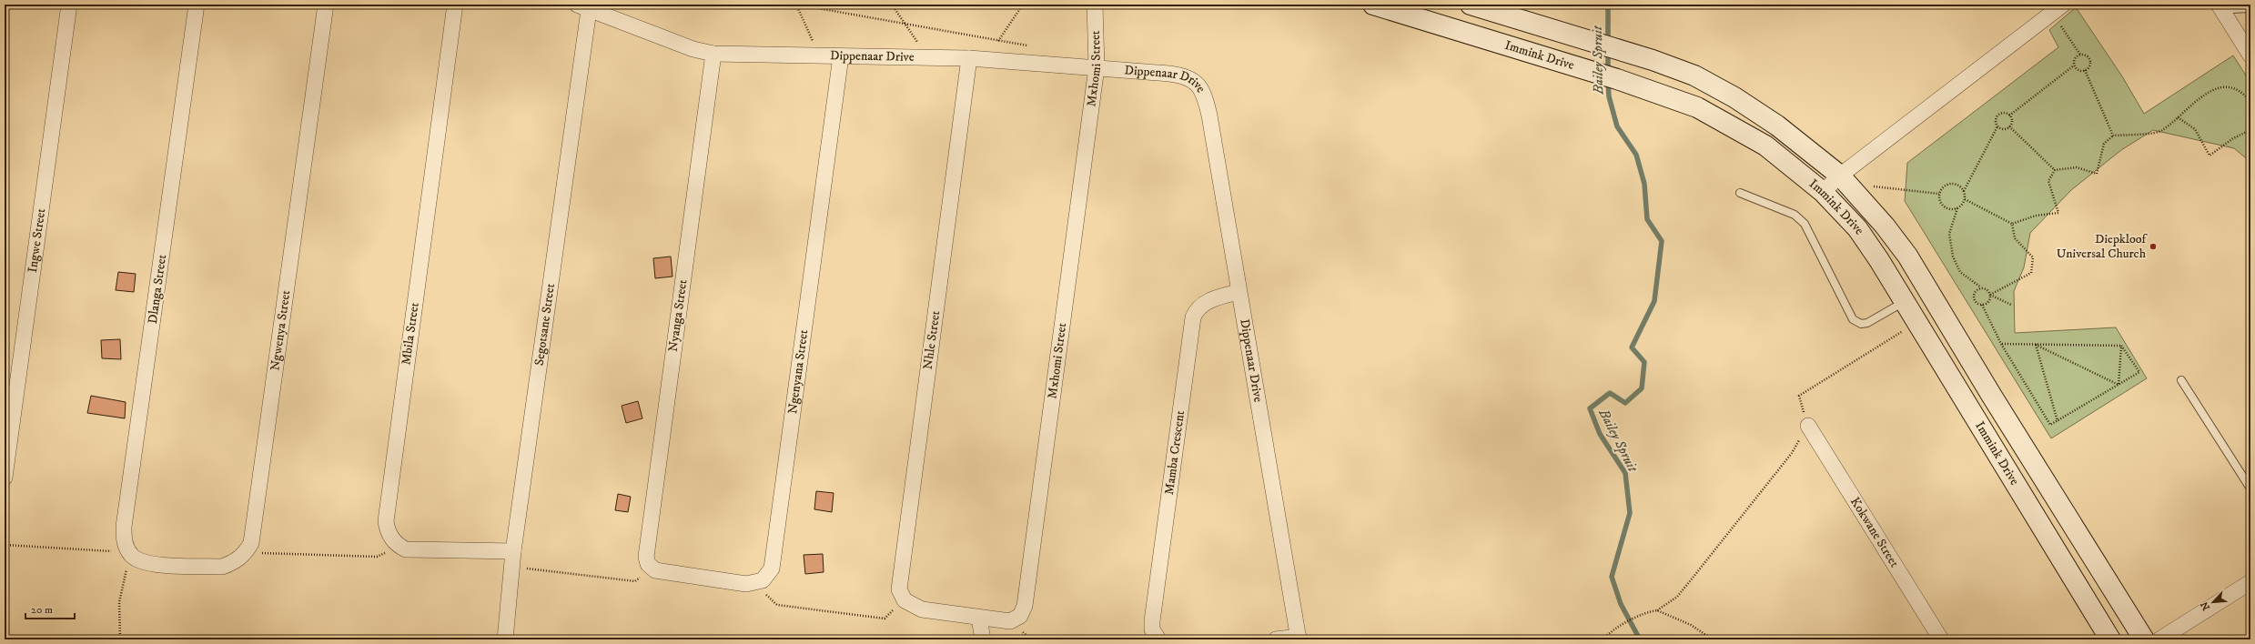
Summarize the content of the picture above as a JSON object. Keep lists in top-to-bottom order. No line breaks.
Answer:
{"streets":{"main road":["Immink Drive"],"street":["Dippenaar Drive","Mxhomi Street","Ingwe Street","Dlanga Street","Nyanga Street","Segotsane Street","Ngwenya Street","Mbila Street","Nhle Street","Ngenyana Street","Mamba Crescent","Kokwane Street"]},"crossings":[["Dippenaar Drive","Mxhomi Street"],["Dippenaar Drive","Nyanga Street"],["Dippenaar Drive","Segotsane Street"],["Dippenaar Drive","Nhle Street"],["Dippenaar Drive","Ngenyana Street"],["Dippenaar Drive","Mamba Crescent"],["Mxhomi Street","Nhle Street"],["Dlanga Street","Ngwenya Street"]],"water":["Bailey Spruit"],"places":["Diepkloof Universal Church"],"scale_bar":"20 m","north":"bottom left"}
